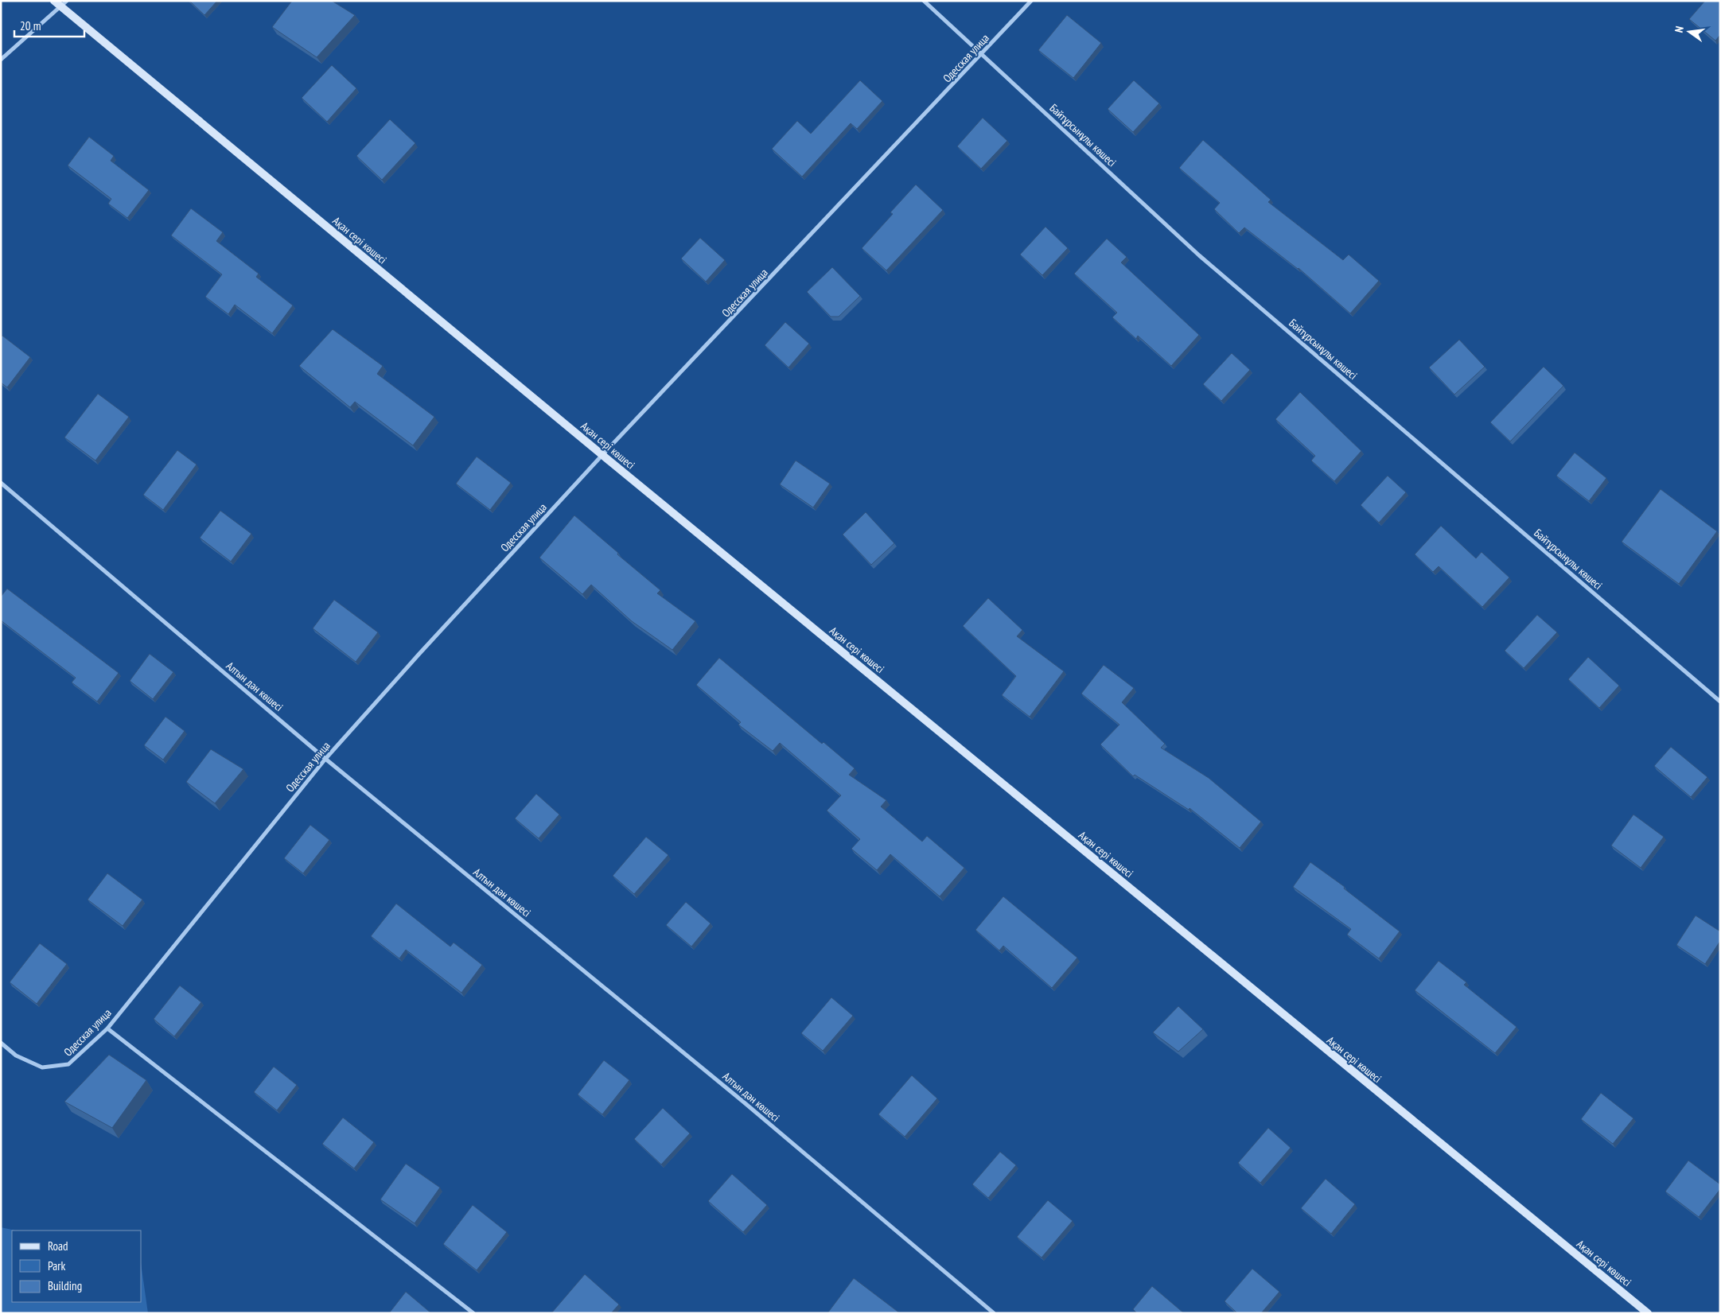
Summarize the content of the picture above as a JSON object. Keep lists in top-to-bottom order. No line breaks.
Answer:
{"streets":{"street":["Одесская улица","Байтұрсынұлы көшесі","Ақан сері көшесі","Алтын дән көшесі"]},"crossings":[["Одесская улица","Байтұрсынұлы көшесі"],["Одесская улица","Ақан сері көшесі"],["Одесская улица","Алтын дән көшесі"]],"legend":["Road","Park","Building"],"scale_bar":"20 m","north":"left"}
